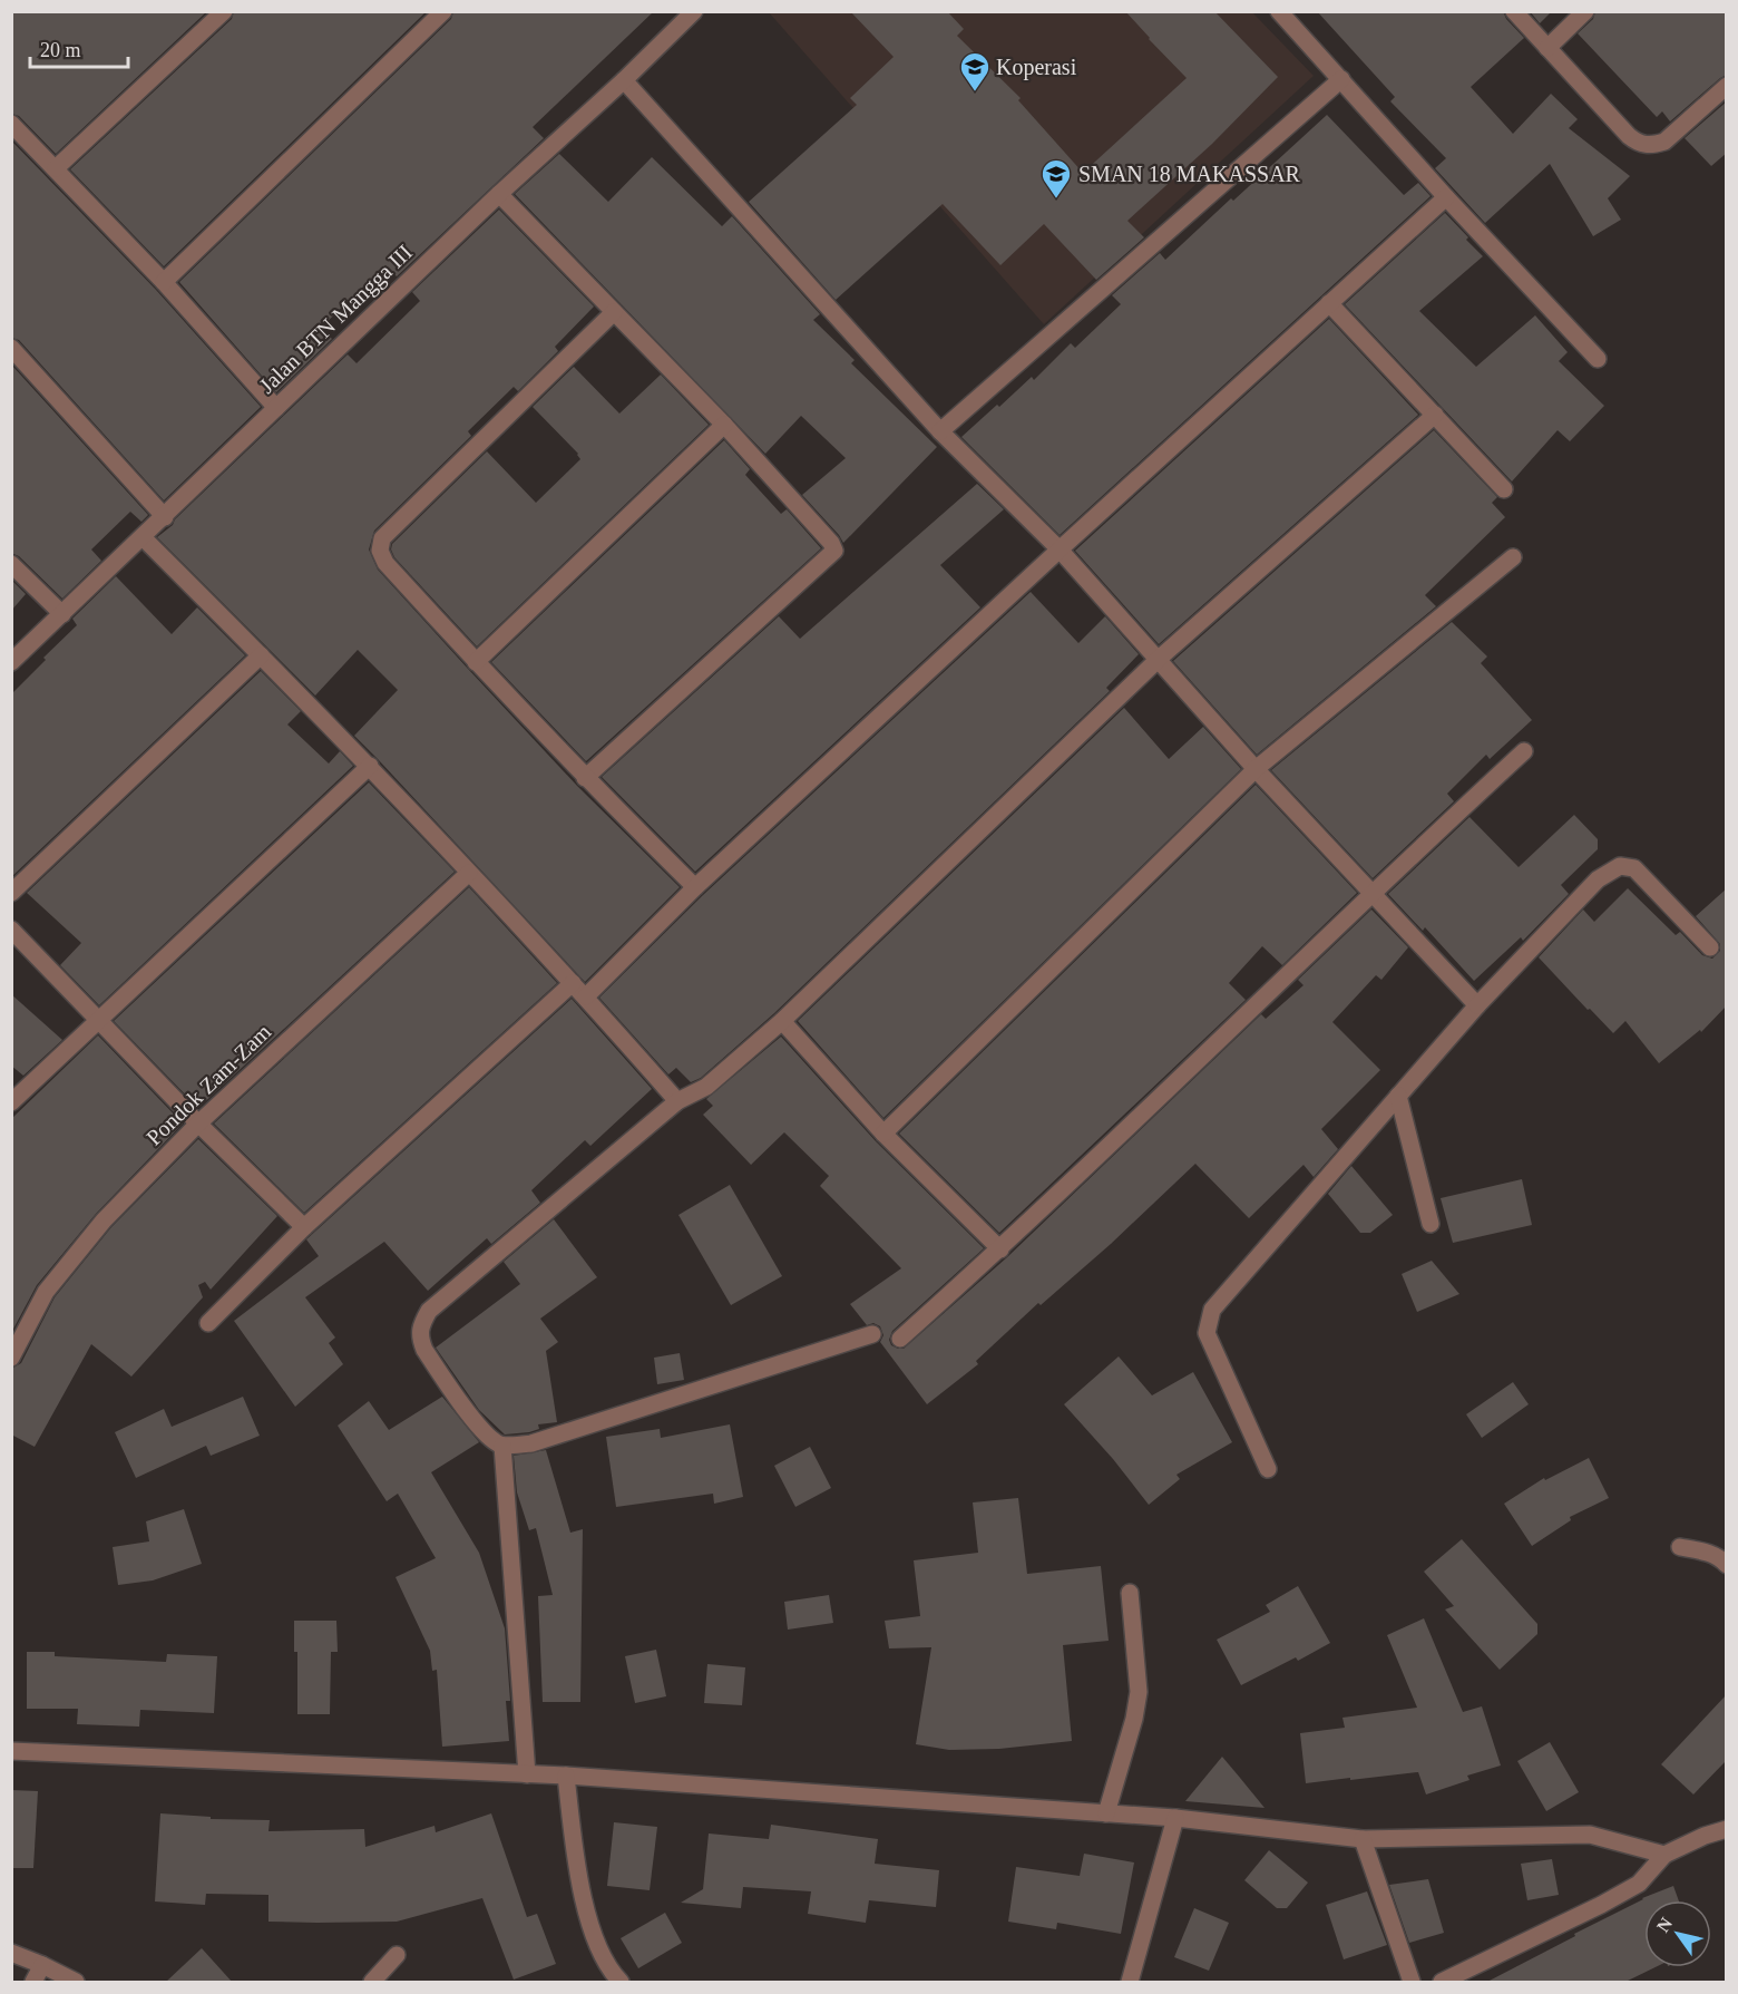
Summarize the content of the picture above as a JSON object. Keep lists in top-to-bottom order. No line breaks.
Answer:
{"streets":{"street":["Jalan BTN Mangga III","Pondok Zam-Zam"]},"places":{"school or university":["Koperasi","SMAN 18 MAKASSAR"]},"scale_bar":"20 m","north":"top left"}
